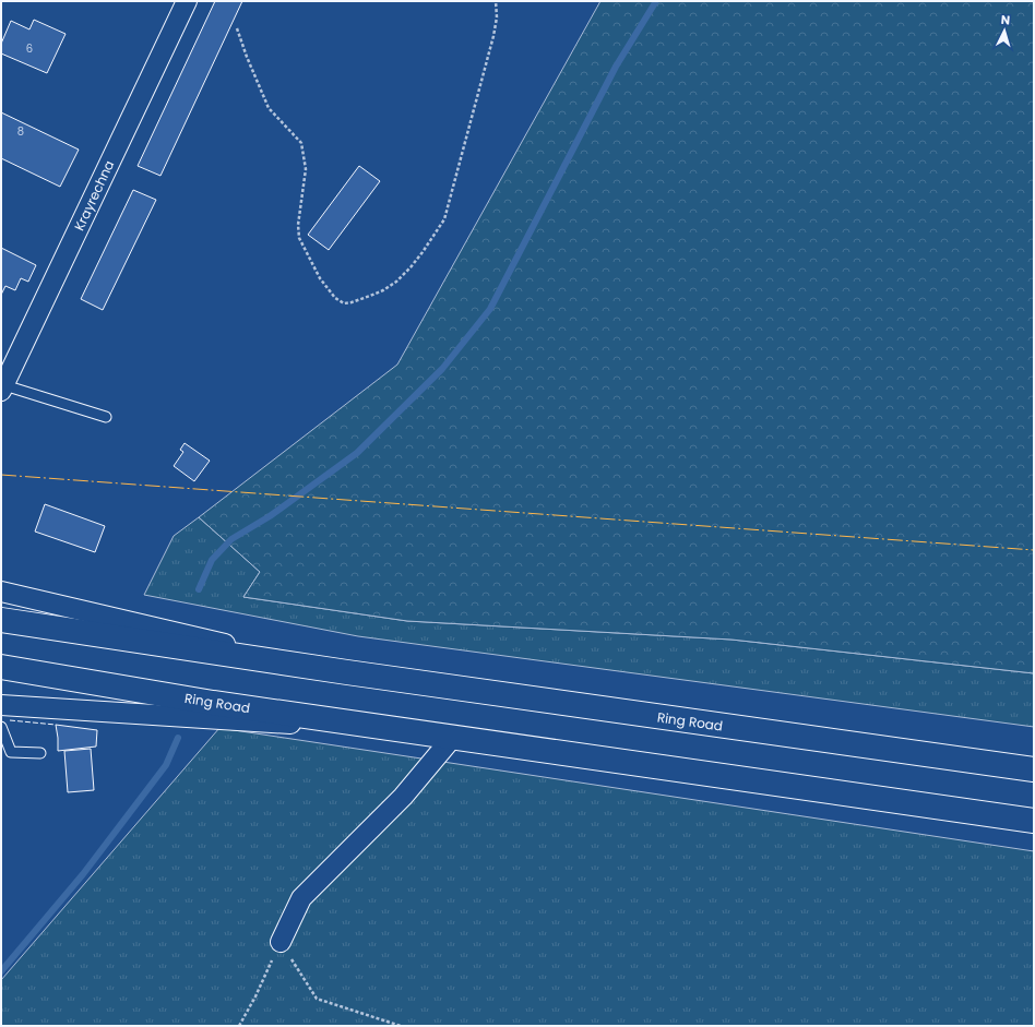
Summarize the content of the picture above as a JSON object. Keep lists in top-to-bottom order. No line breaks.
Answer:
{"streets":{"highway":["Ring Road"],"street":["Krayrechna"]},"house_numbers":["6","8"],"north":"top"}
